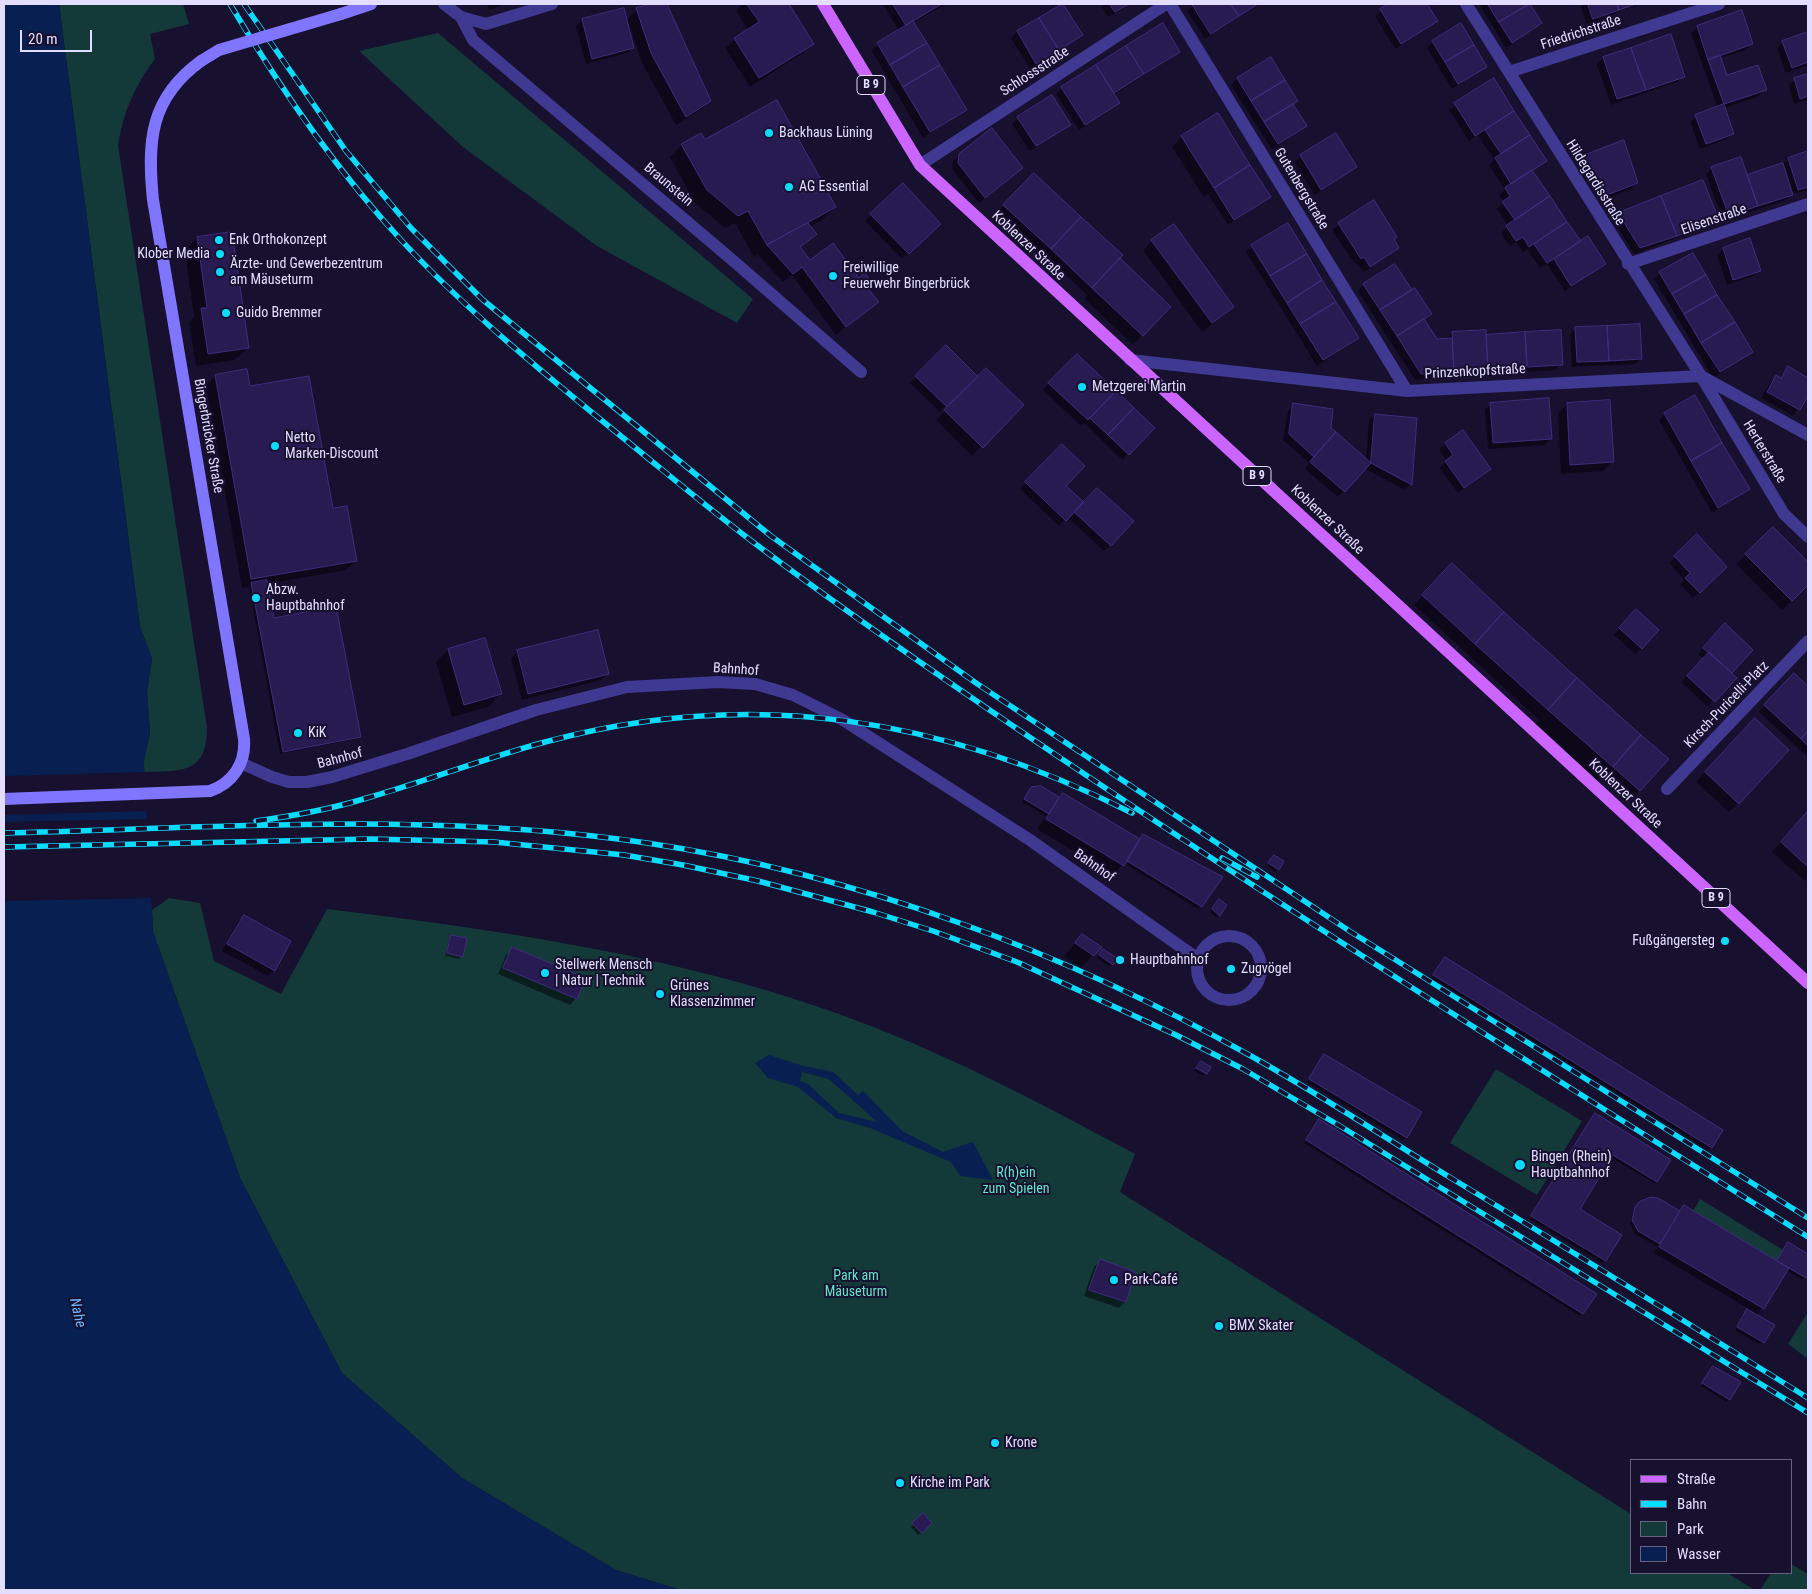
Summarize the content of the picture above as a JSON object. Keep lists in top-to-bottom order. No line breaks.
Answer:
{"streets":{"main road":["B 9","Koblenzer Straße","Bingerbrücker Straße"],"street":["Friedrichstraße","Schlossstraße","Hildegardisstraße","Braunstein","Gutenbergstraße","Elisenstraße","Prinzenkopfstraße","Herterstraße","Bahnhof","Kirsch-Puricelli-Platz"]},"crossings":[["Friedrichstraße","Hildegardisstraße"],["Schlossstraße","Koblenzer Straße"],["Hildegardisstraße","Elisenstraße"],["Hildegardisstraße","Prinzenkopfstraße"],["Hildegardisstraße","Herterstraße"],["Gutenbergstraße","Prinzenkopfstraße"],["Koblenzer Straße","Prinzenkopfstraße"],["Prinzenkopfstraße","Herterstraße"],["Bingerbrücker Straße","Bahnhof"]],"water":["Nahe"],"parks":["R(h)ein zum Spielen","Park am Mäuseturm"],"places":["Backhaus Lüning","AG Essential","Enk Orthokonzept","Klober Media","Ärzte- und Gewerbezentrum am Mäuseturm","Freiwillige Feuerwehr Bingerbrück","Guido Bremmer","Metzgerei Martin","Netto Marken-Discount","Abzw. Hauptbahnhof","KiK","Fußgängersteg","Hauptbahnhof","Zugvögel","Stellwerk Mensch | Natur | Technik","Grünes Klassenzimmer","Bingen (Rhein) Hauptbahnhof","Park-Café","BMX Skater","Krone","Kirche im Park"],"legend":["Straße","Bahn","Park","Wasser"],"scale_bar":"20 m"}
